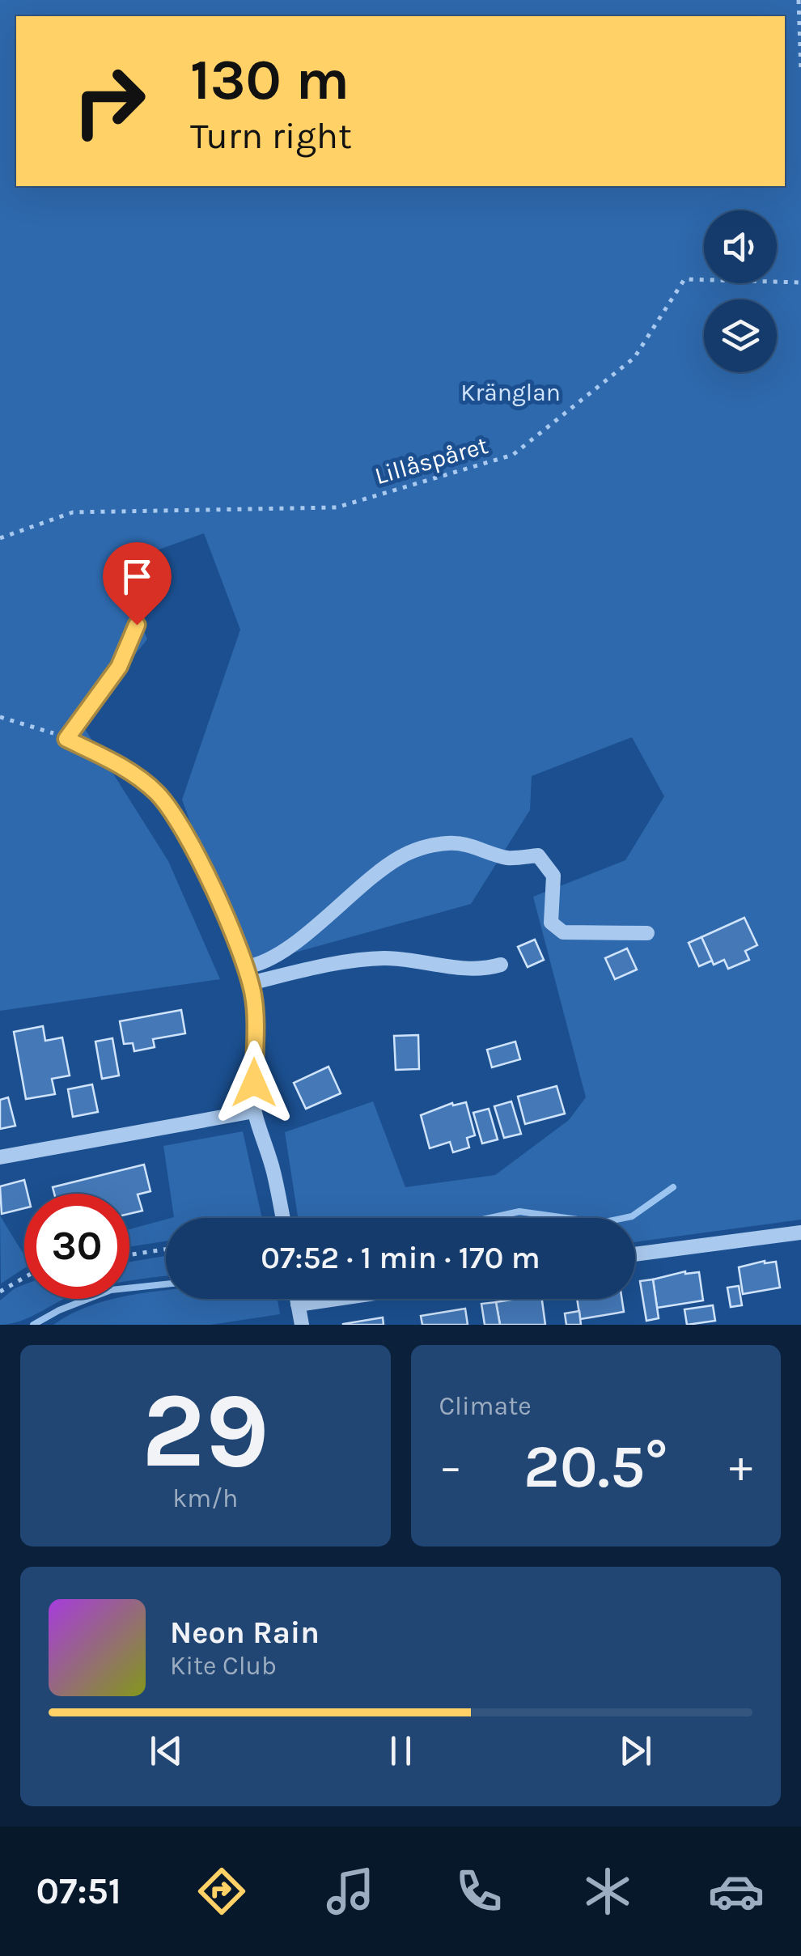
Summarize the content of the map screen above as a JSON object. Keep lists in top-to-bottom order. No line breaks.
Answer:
{"streets":{"path":["Lillåspåret"]},"parks":["Kränglan"],"page":{"turn":["130 m","Turn right"],"limit":"30","trip":"07:52 · 1 min · 170 m","tile":[["29","km/h"],"Climate"],"heat":["−","20.5°","+"],"song":["Neon Rain","Kite Club"],"tabs":"07:51"}}
